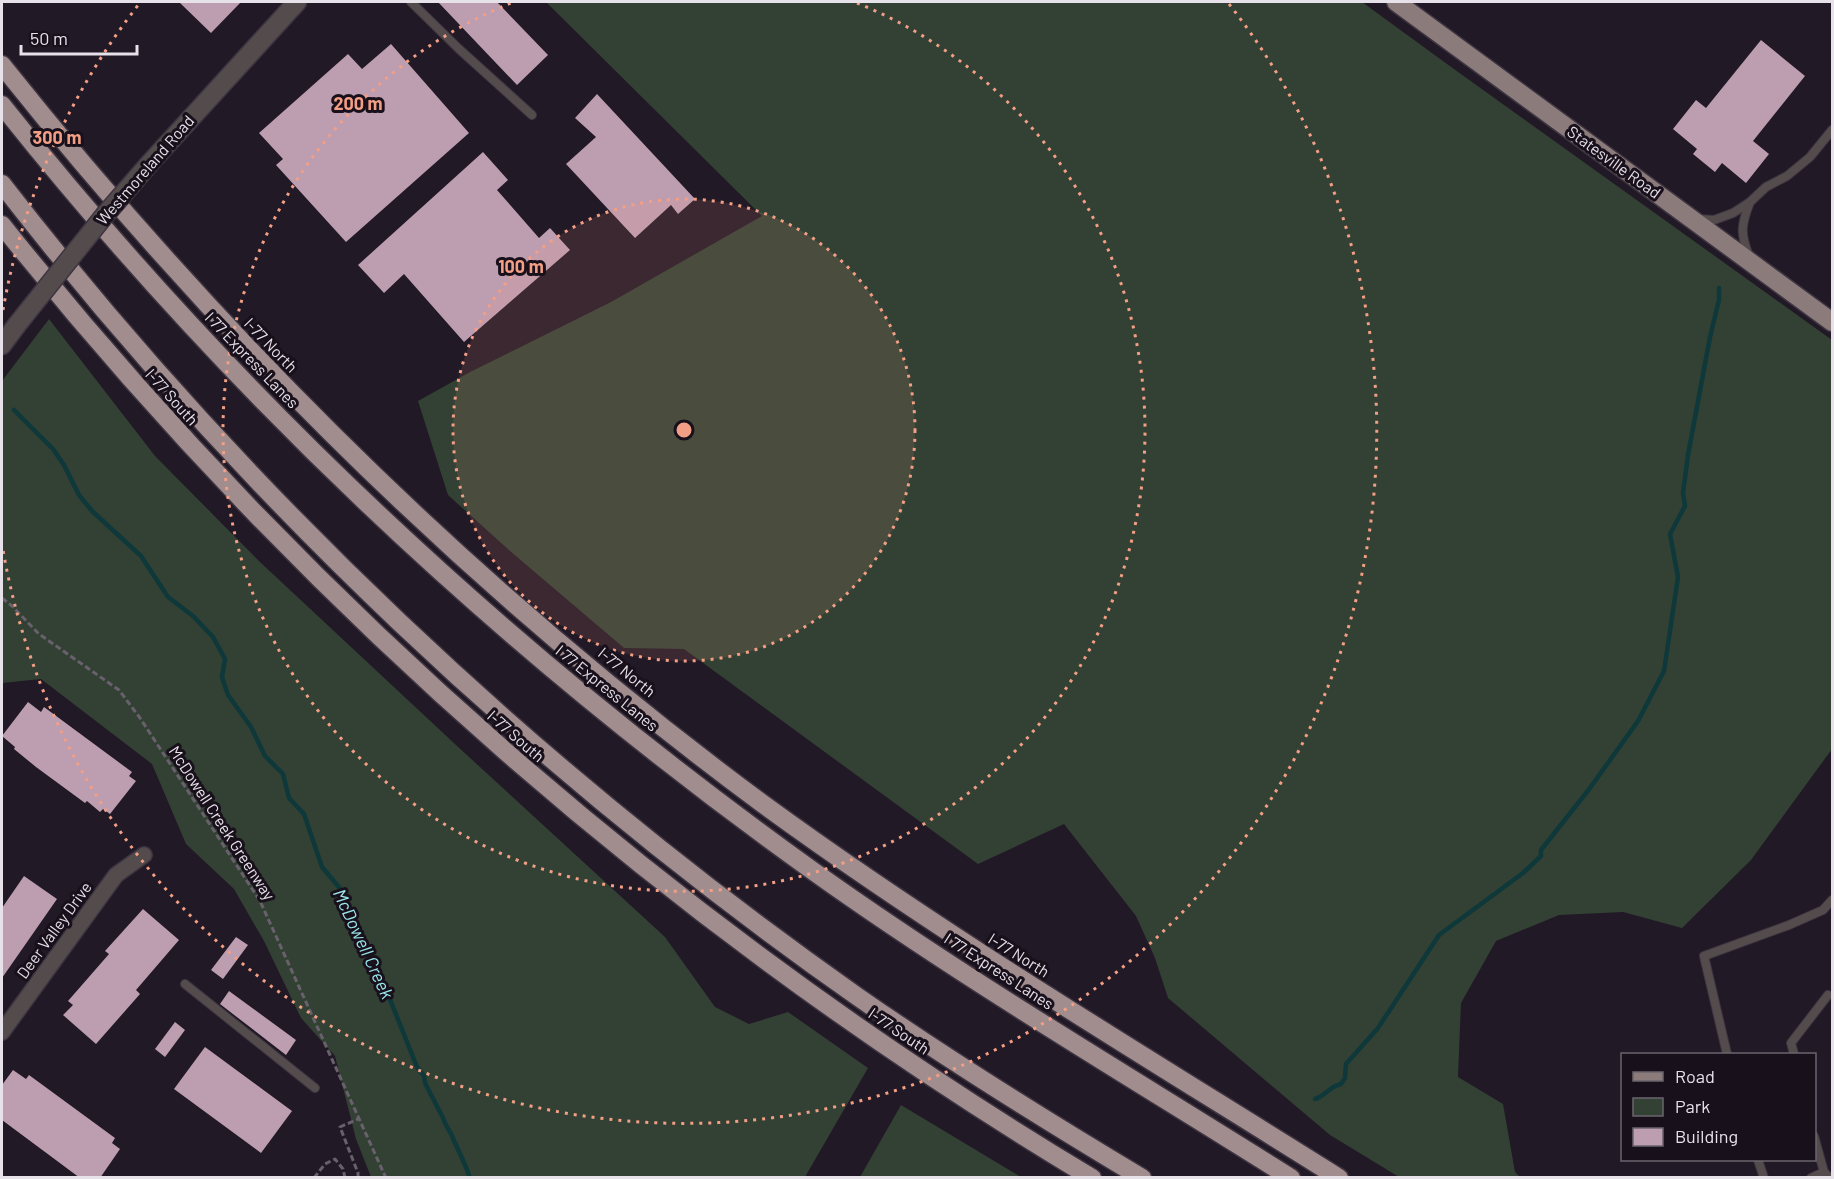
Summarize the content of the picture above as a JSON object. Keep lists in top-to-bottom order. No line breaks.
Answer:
{"streets":{"highway":["I-77 North","I 77 Express Lanes","I-77 South"],"main road":["Statesville Road"],"street":["Westmoreland Road","Deer Valley Drive"],"path":["McDowell Creek Greenway"]},"water":["McDowell Creek"],"legend":["Road","Park","Building"],"scale_bar":"50 m","rings":["200 m","300 m","100 m"]}
